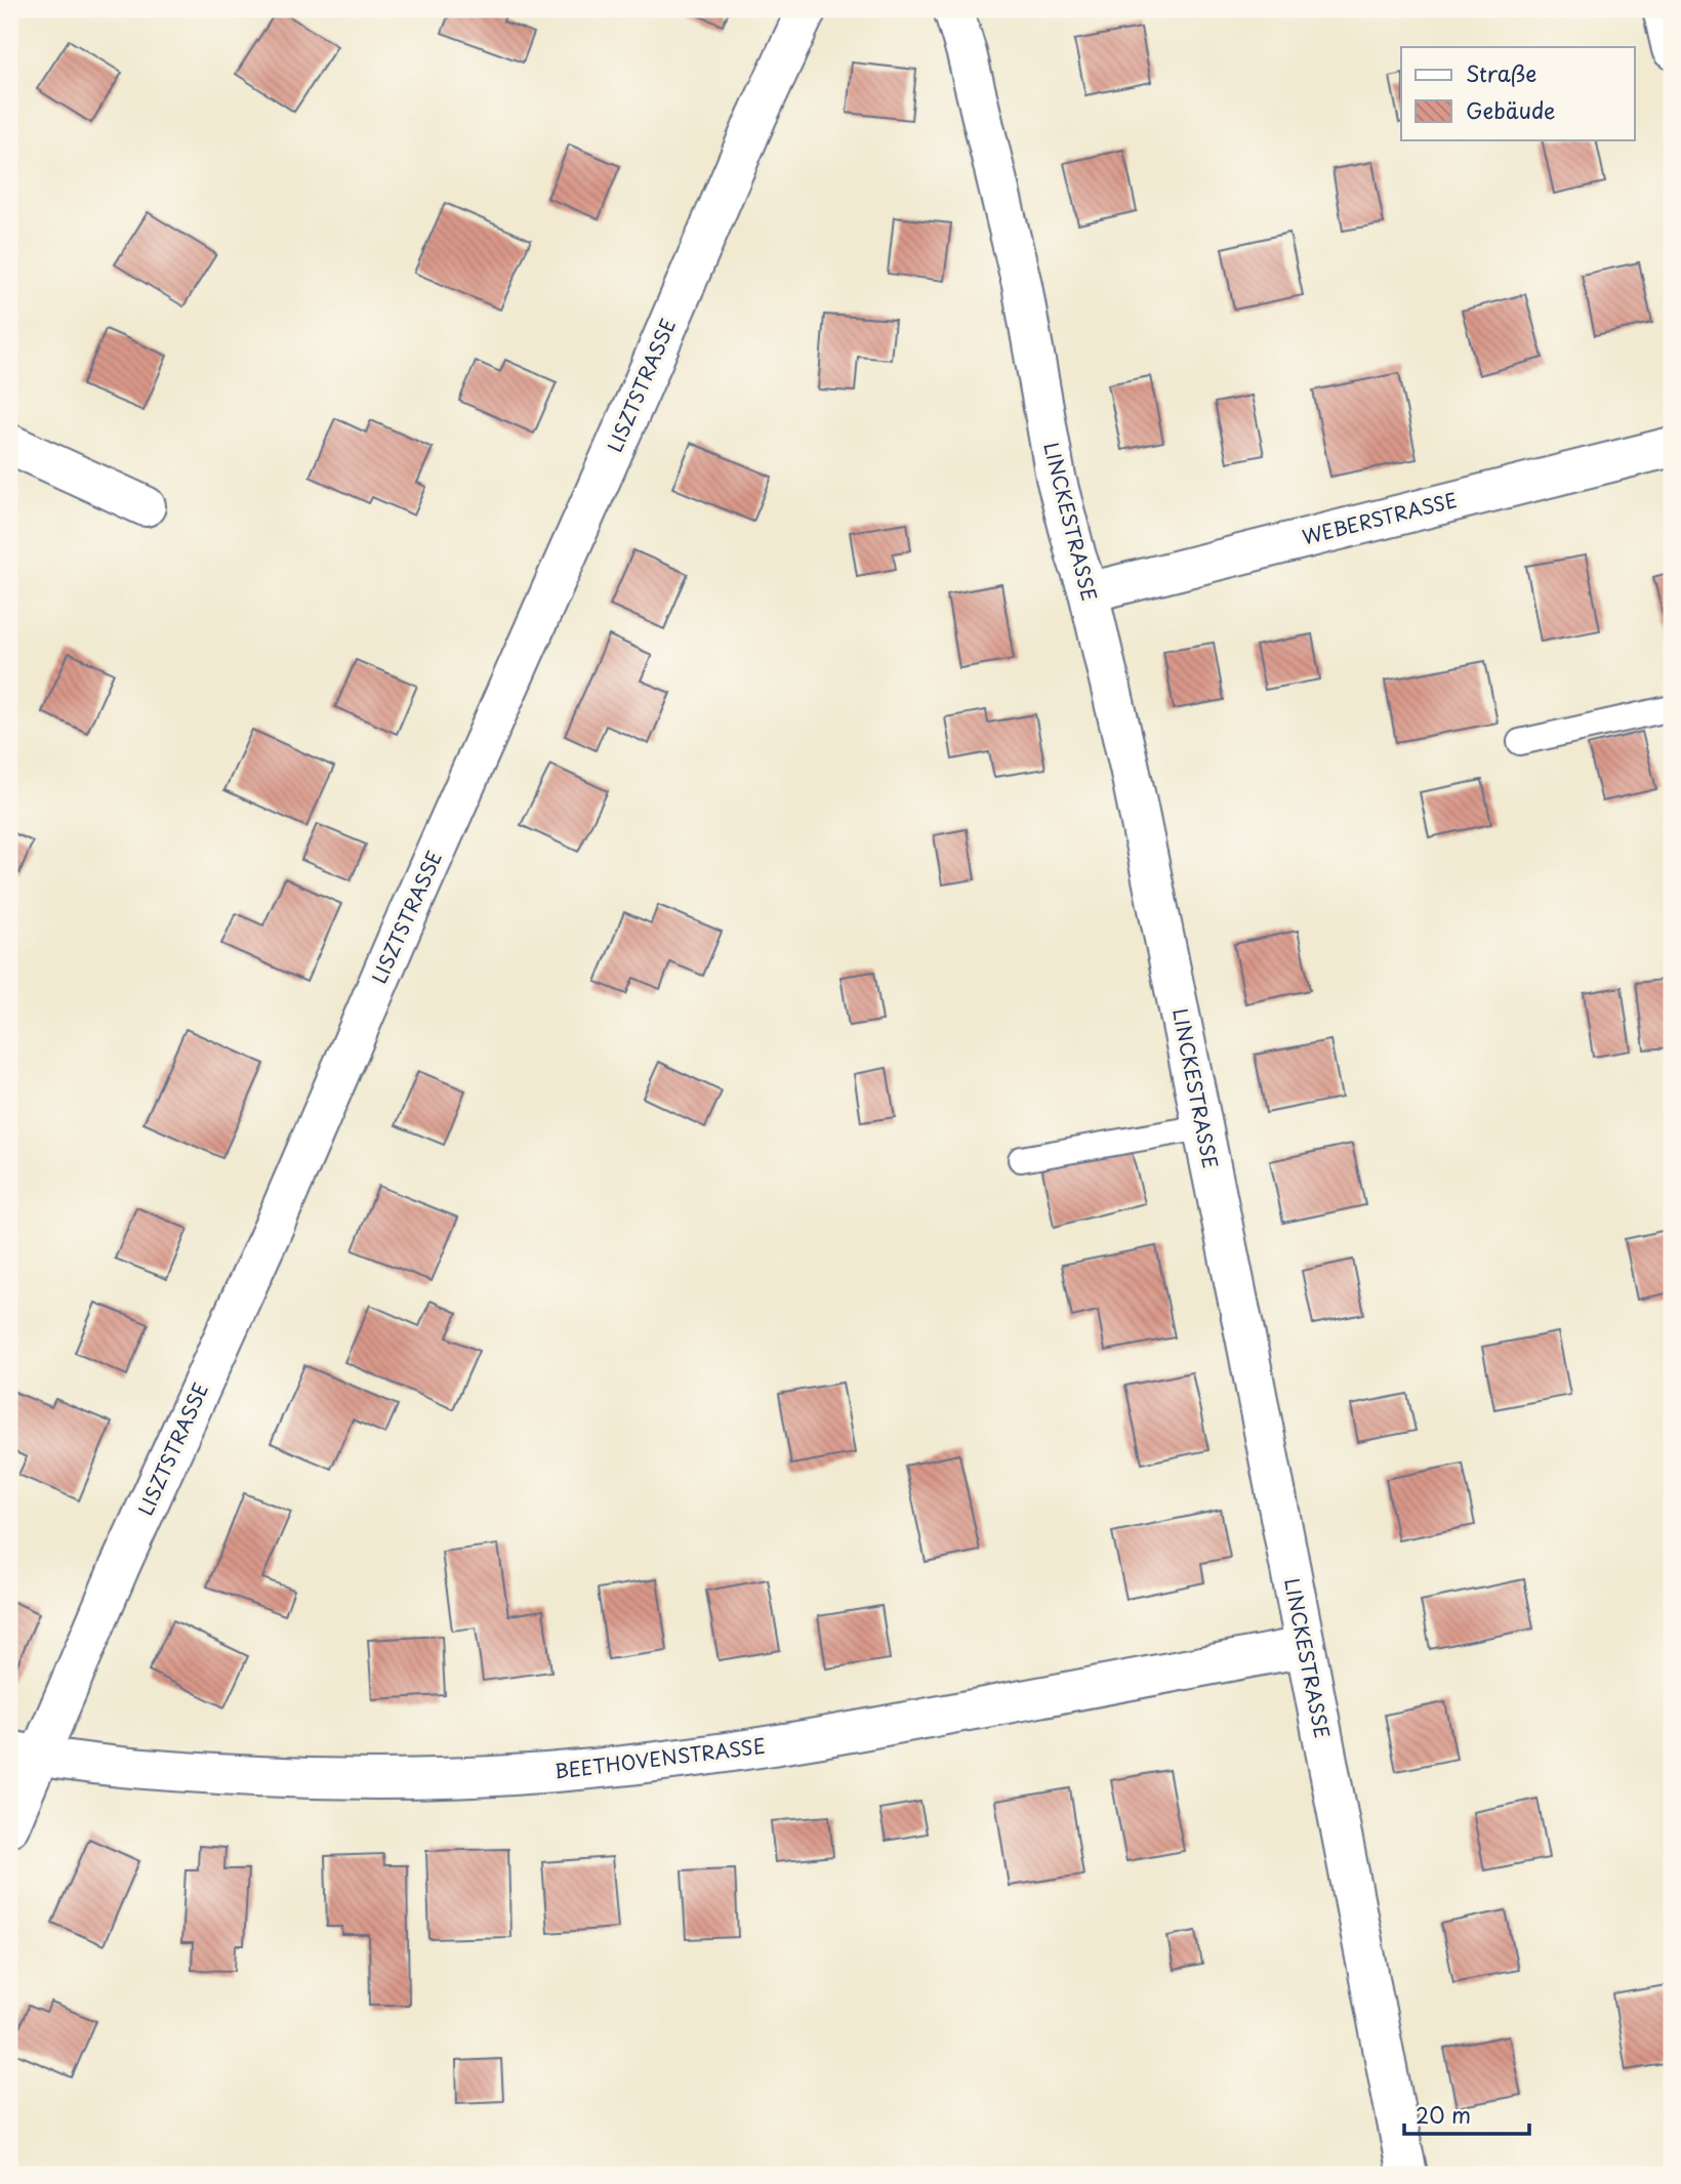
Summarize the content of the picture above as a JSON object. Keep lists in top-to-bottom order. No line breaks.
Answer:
{"streets":{"street":["LISZTSTRASSE","WEBERSTRASSE","LINCKESTRASSE","BEETHOVENSTRASSE"]},"crossings":[["LISZTSTRASSE","BEETHOVENSTRASSE"],["WEBERSTRASSE","LINCKESTRASSE"],["LINCKESTRASSE","BEETHOVENSTRASSE"]],"legend":["Straße","Gebäude"],"scale_bar":"20 m"}
